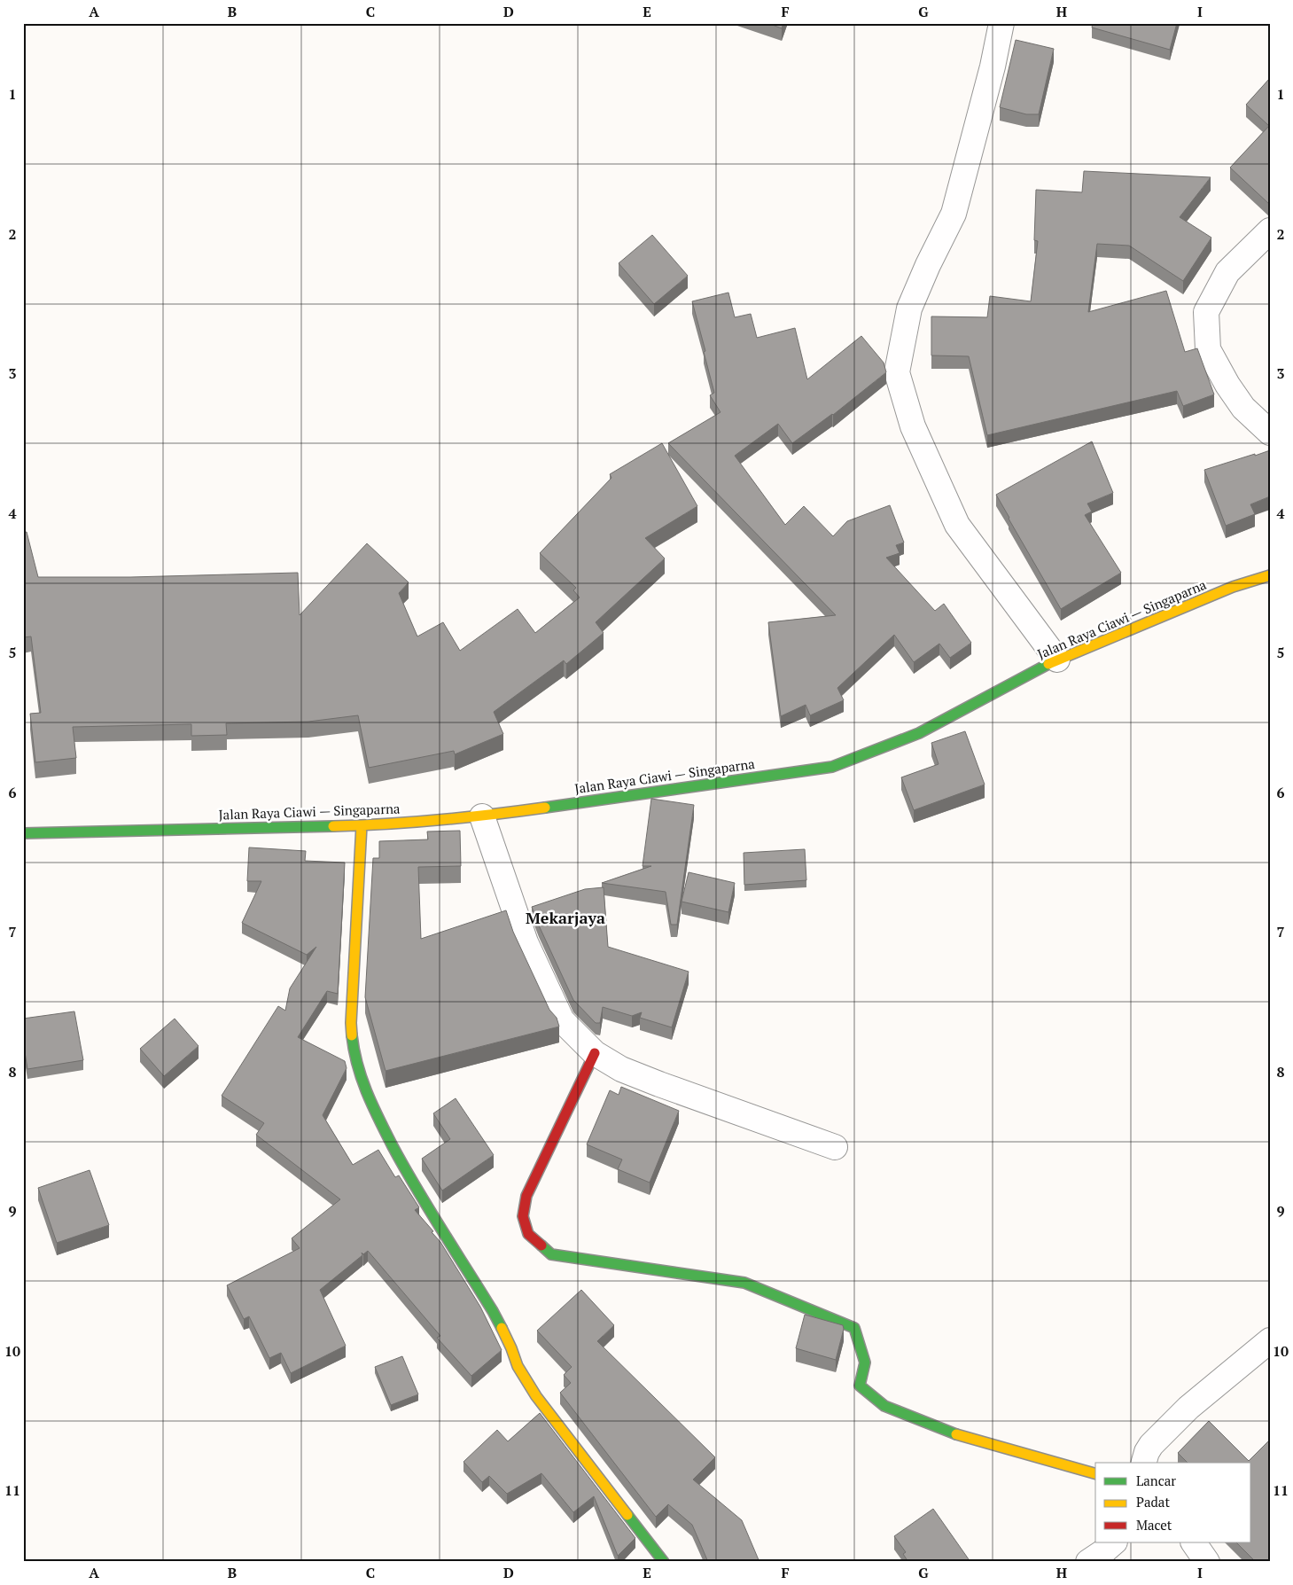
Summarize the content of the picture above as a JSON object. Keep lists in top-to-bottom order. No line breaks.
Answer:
{"streets":{"street":["Jalan Raya Ciawi — Singaparna"]},"districts":["Mekarjaya"],"legend":["Lancar","Padat","Macet"],"grid":{"columns":["A","B","C","D","E","F","G","H","I"],"rows":["1","2","3","4","5","6","7","8","9","10","11"]}}
